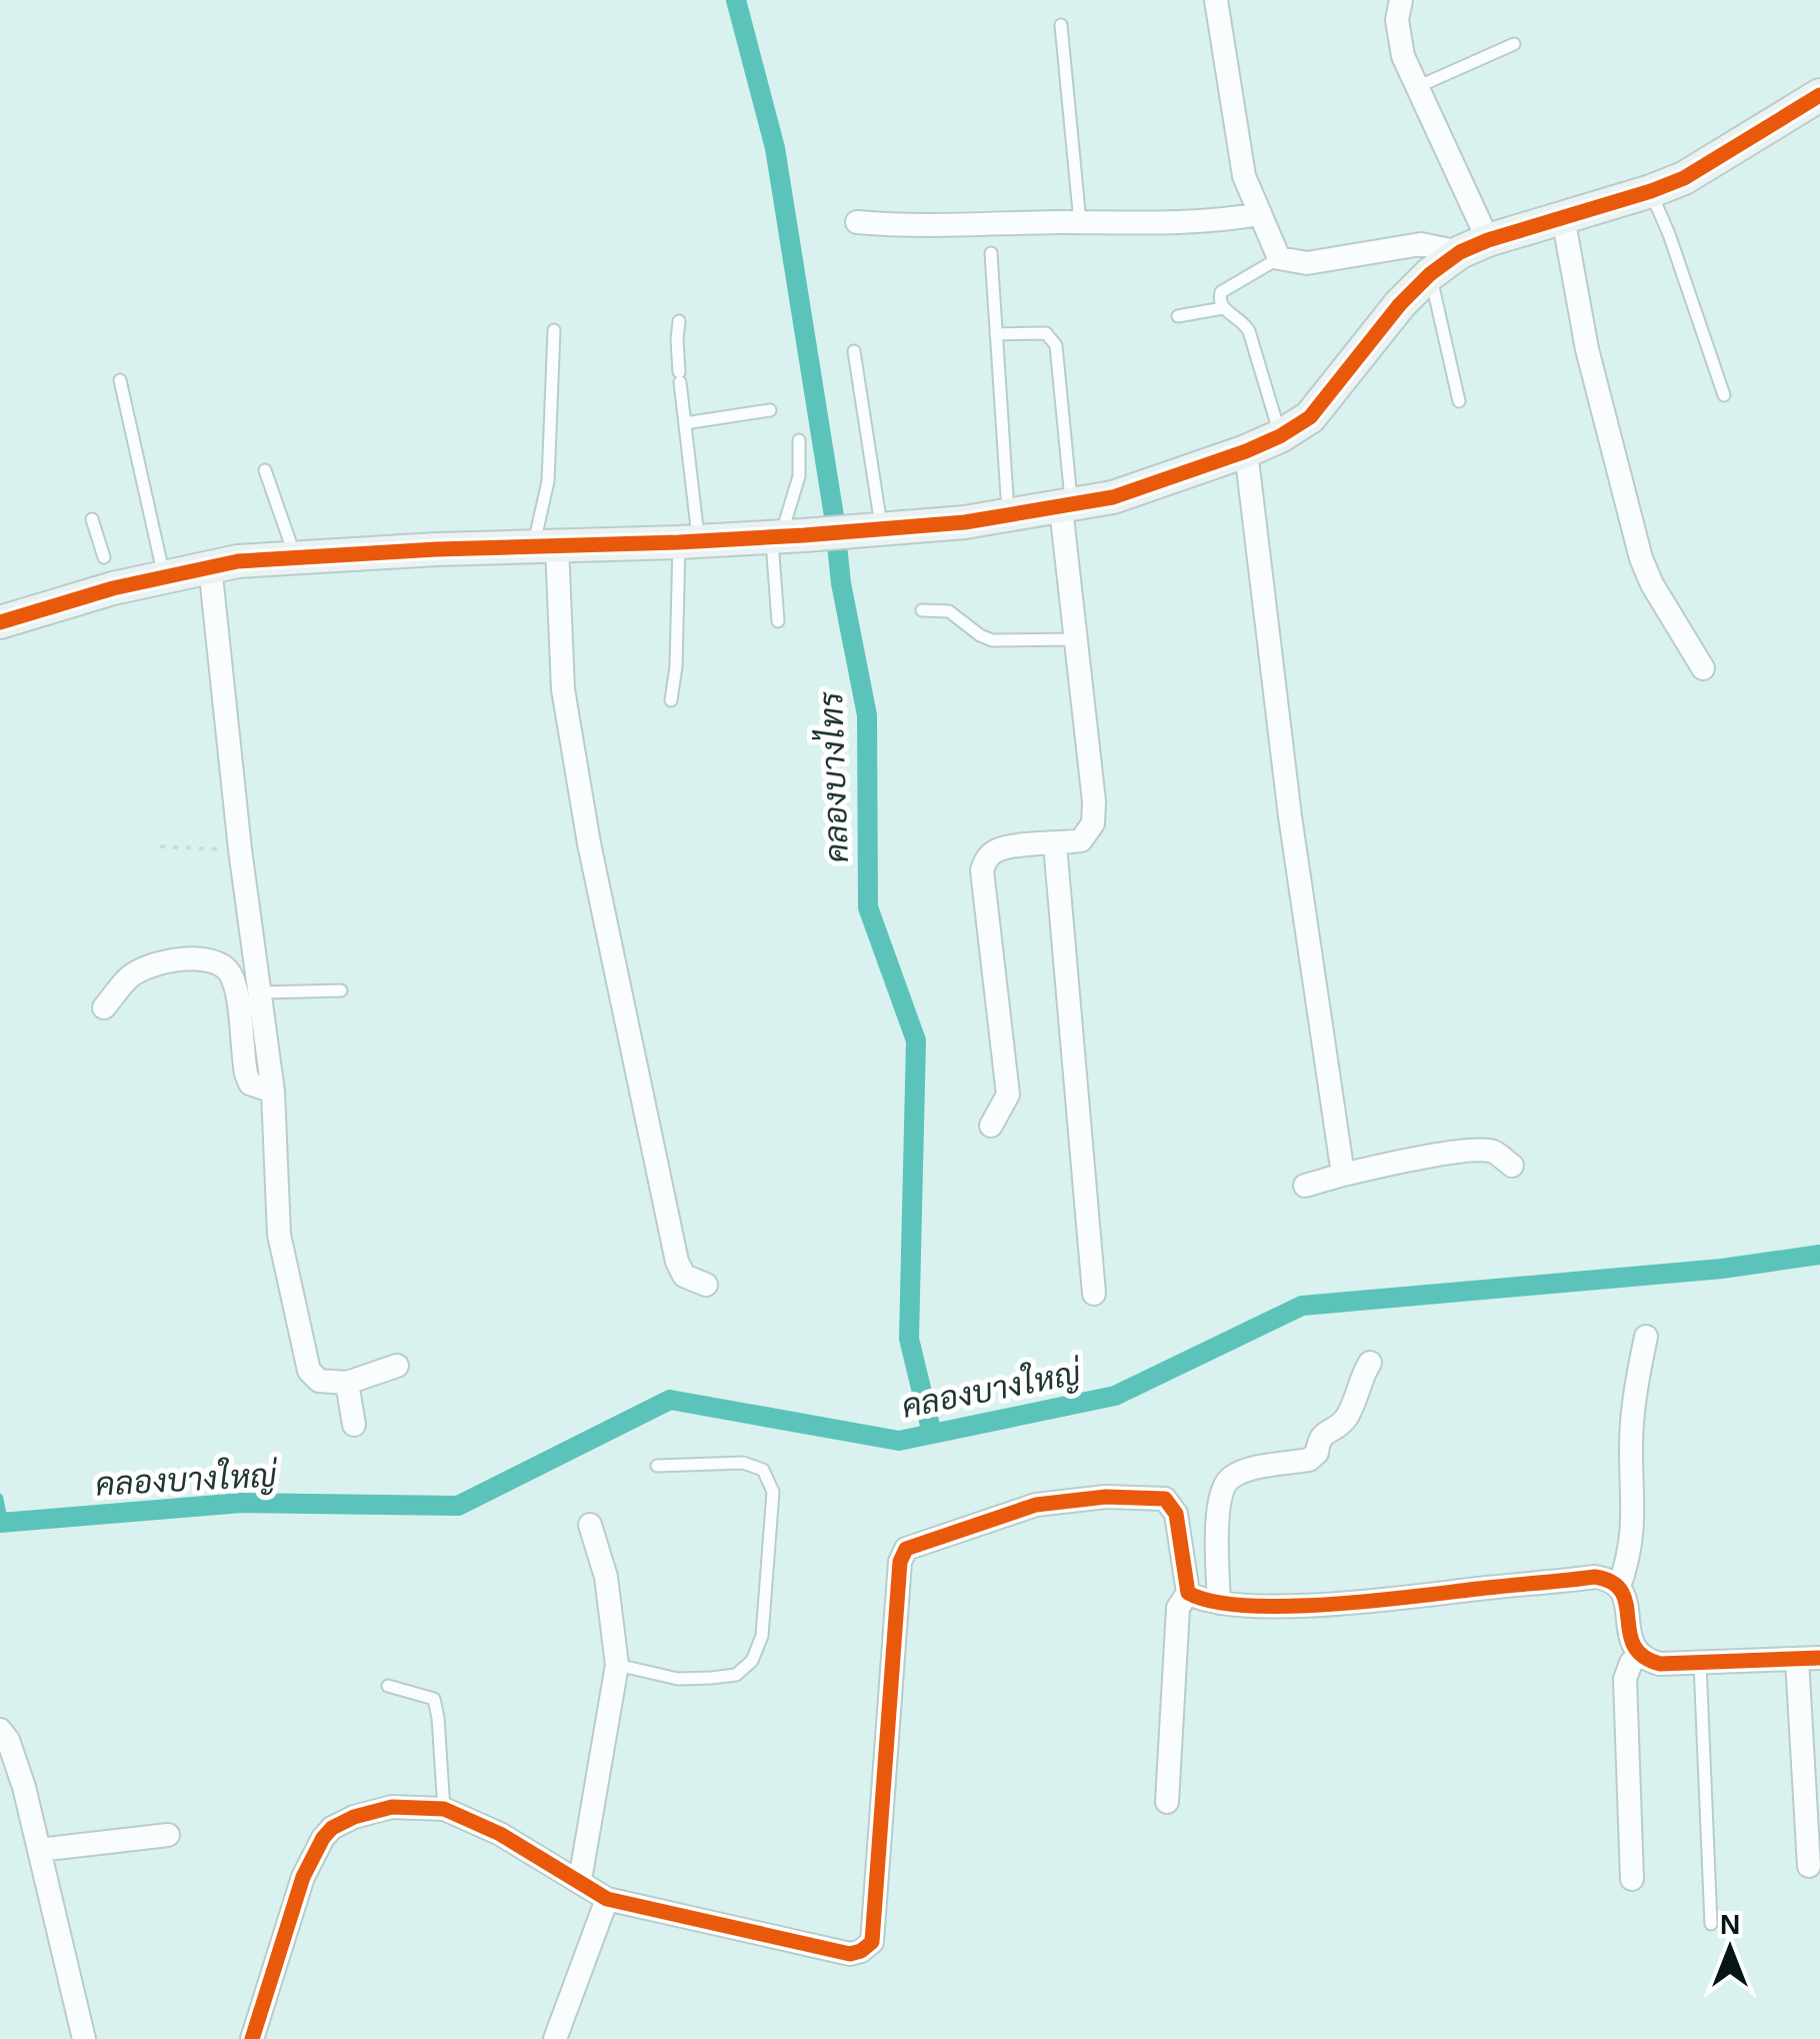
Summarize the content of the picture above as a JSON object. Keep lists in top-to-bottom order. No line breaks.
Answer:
{"water":["คลองบางไทร","คลองบางใหญ่"],"north":"top"}
